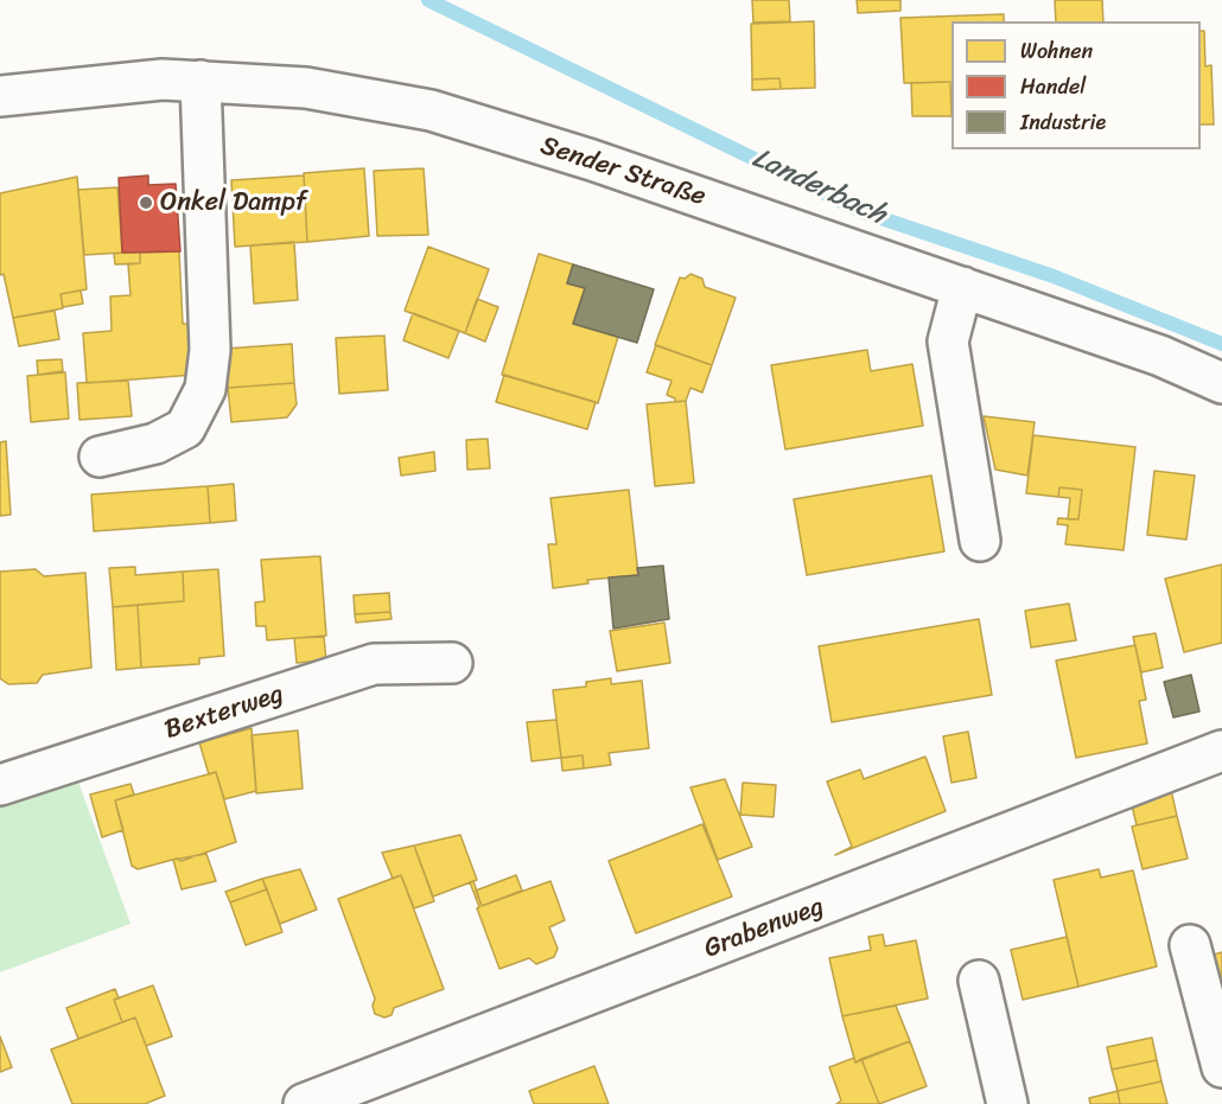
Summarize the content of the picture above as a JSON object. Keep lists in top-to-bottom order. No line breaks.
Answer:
{"streets":{"street":["Sender Straße","Bexterweg","Grabenweg"]},"water":["Landerbach"],"places":["Onkel Dampf"],"legend":["Wohnen","Handel","Industrie"]}
